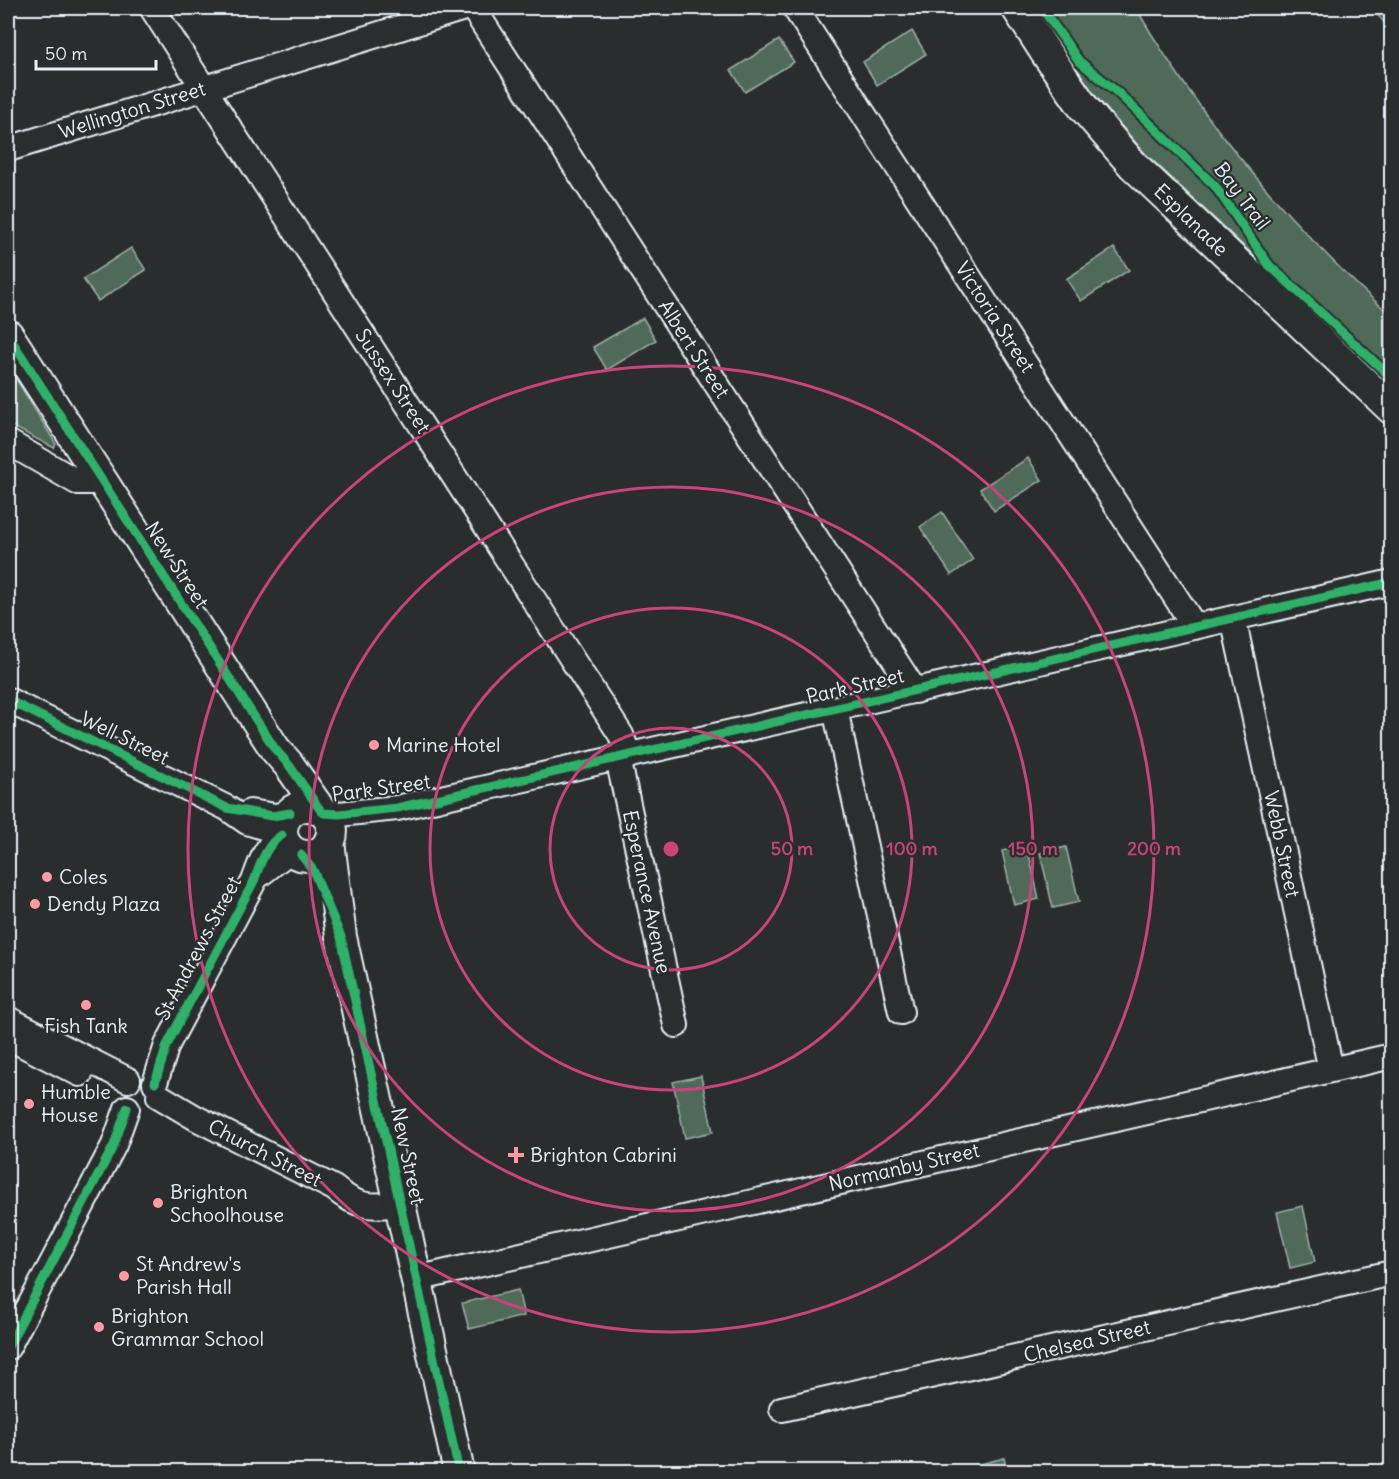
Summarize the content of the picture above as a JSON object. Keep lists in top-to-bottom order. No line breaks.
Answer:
{"streets":{"main road":["Esplanade","New Street"],"street":["Wellington Street","Victoria Street","Albert Street","Sussex Street","Park Street","Well Street","Webb Street","Esperance Avenue","St Andrews Street","Church Street","Normanby Street","Chelsea Street"],"cycle path":["Bay Trail"]},"crossings":[["Wellington Street","Sussex Street"],["Victoria Street","Park Street"],["Albert Street","Park Street"],["Sussex Street","Park Street"],["Sussex Street","Esperance Avenue"],["New Street","Park Street"],["New Street","Well Street"],["New Street","St Andrews Street"],["New Street","Church Street"],["New Street","Normanby Street"],["Park Street","Well Street"],["Park Street","Webb Street"],["Park Street","Esperance Avenue"],["Park Street","St Andrews Street"],["Well Street","St Andrews Street"],["Webb Street","Normanby Street"],["St Andrews Street","Church Street"]],"places":{"other":["Marine Hotel","Coles","Dendy Plaza","Fish Tank","Humble House","Brighton Schoolhouse","St Andrew's Parish Hall","Brighton Grammar School"],"health":["Brighton Cabrini"]},"scale_bar":"50 m","rings":["50 m","100 m","150 m","200 m"]}
